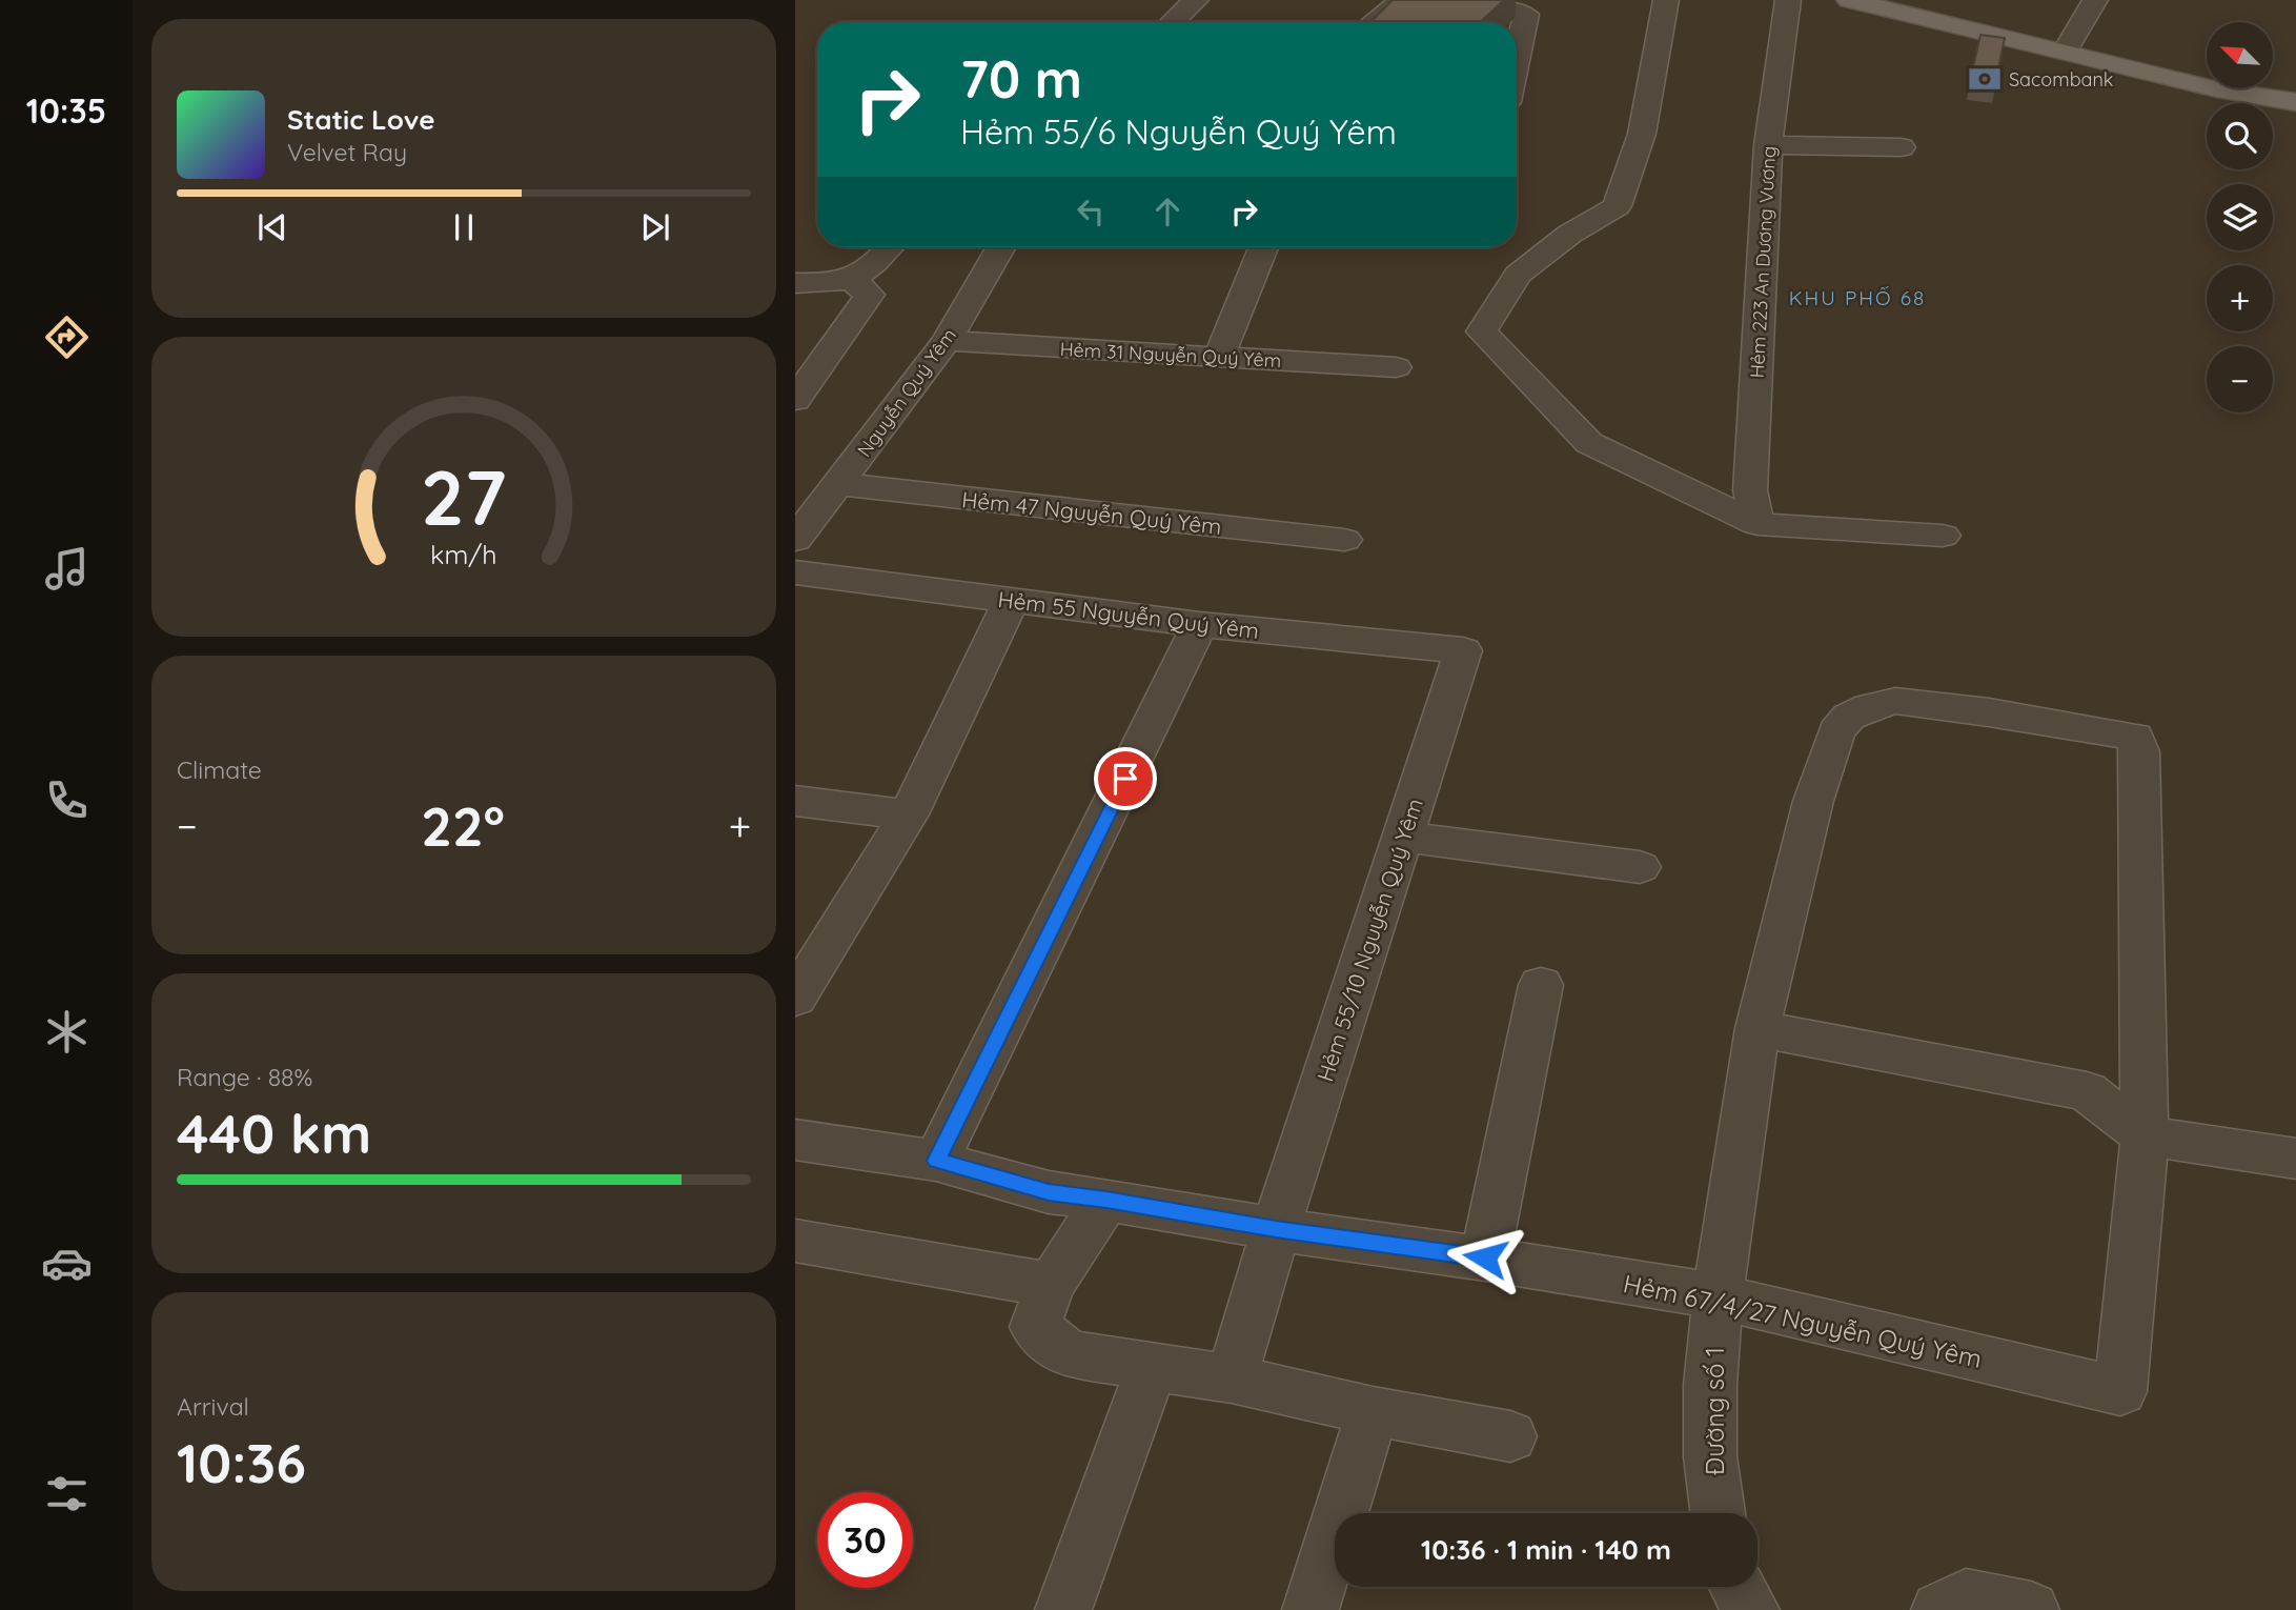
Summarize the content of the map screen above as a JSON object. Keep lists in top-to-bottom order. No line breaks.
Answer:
{"streets":{"street":["Hẻm 223 An Dương Vương","Hẻm 31 Nguyễn Quý Yêm","Nguyễn Quý Yêm","Hẻm 47 Nguyễn Quý Yêm","Hẻm 55 Nguyễn Quý Yêm","Hẻm 55/10 Nguyễn Quý Yêm","Hẻm 67/4/27 Nguyễn Quý Yêm","Đường số 1"]},"crossings":[["Hẻm 31 Nguyễn Quý Yêm","Nguyễn Quý Yêm"],["Nguyễn Quý Yêm","Hẻm 47 Nguyễn Quý Yêm"],["Hẻm 55 Nguyễn Quý Yêm","Hẻm 55/10 Nguyễn Quý Yêm"],["Hẻm 55/10 Nguyễn Quý Yêm","Hẻm 67/4/27 Nguyễn Quý Yêm"],["Hẻm 67/4/27 Nguyễn Quý Yêm","Đường số 1"]],"districts":["KHU PHỐ 68"],"places":{"bank":["Sacombank"]},"north":"top left","page":{"tabs":"10:35","map_buttons":["+","−"],"turn":["70 m","Hẻm 55/6 Nguyễn Quý Yêm"],"song":["Static Love","Velvet Ray"],"tile":["Climate",["Range · 88%","440 km"],["Arrival","10:36"]],"heat":["−","22°","+"],"limit":"30","trip":"10:36 · 1 min · 140 m","gauge":["27","km/h"]}}
